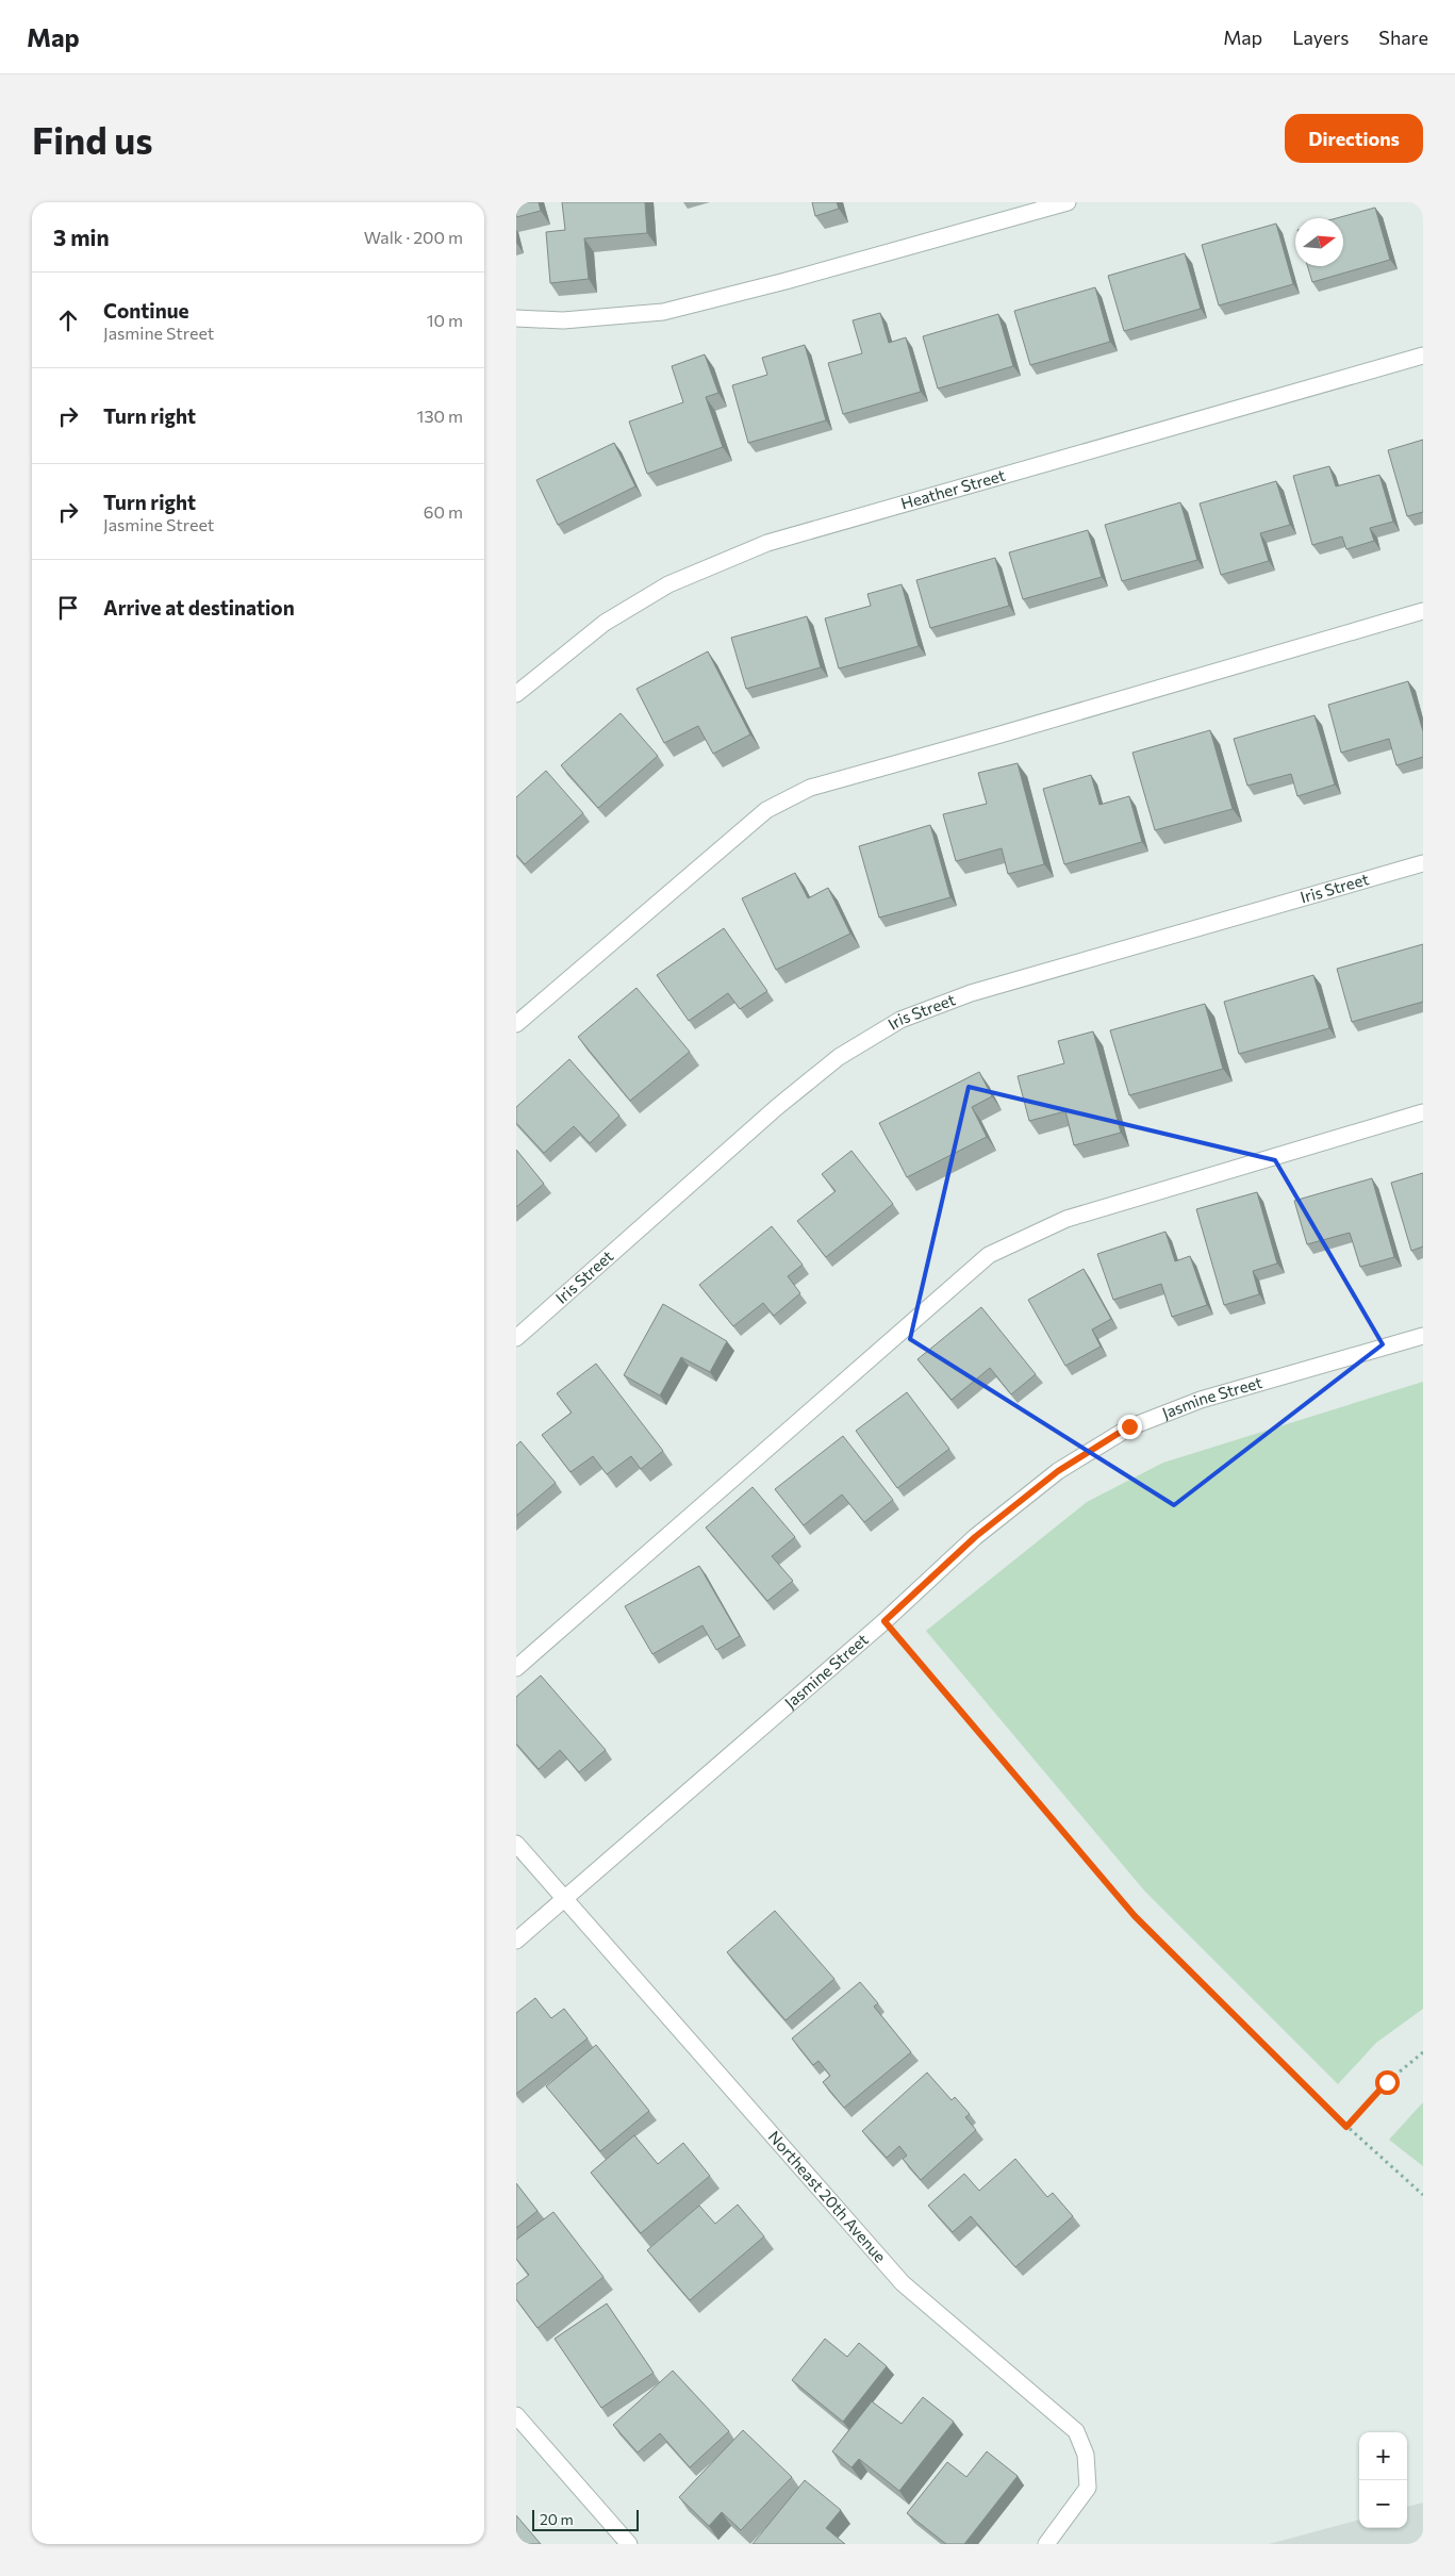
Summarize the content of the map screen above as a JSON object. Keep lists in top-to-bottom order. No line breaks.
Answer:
{"streets":{"street":["Heather Street","Iris Street","Jasmine Street","Northeast 20th Avenue"]},"crossings":[["Jasmine Street","Northeast 20th Avenue"]],"scale_bar":"20 m","north":"right","page":{"header":"Map","nav":["Map","Layers","Share"],"buttons":"Directions","title":"Find us","heading":["3 min","Walk · 200 m"],"list":[["Continue","Jasmine Street","10 m"],["Turn right","130 m"],["Turn right","Jasmine Street","60 m"],"Arrive at destination"],"map_buttons":["+","−"],"scale":"20 m"}}
